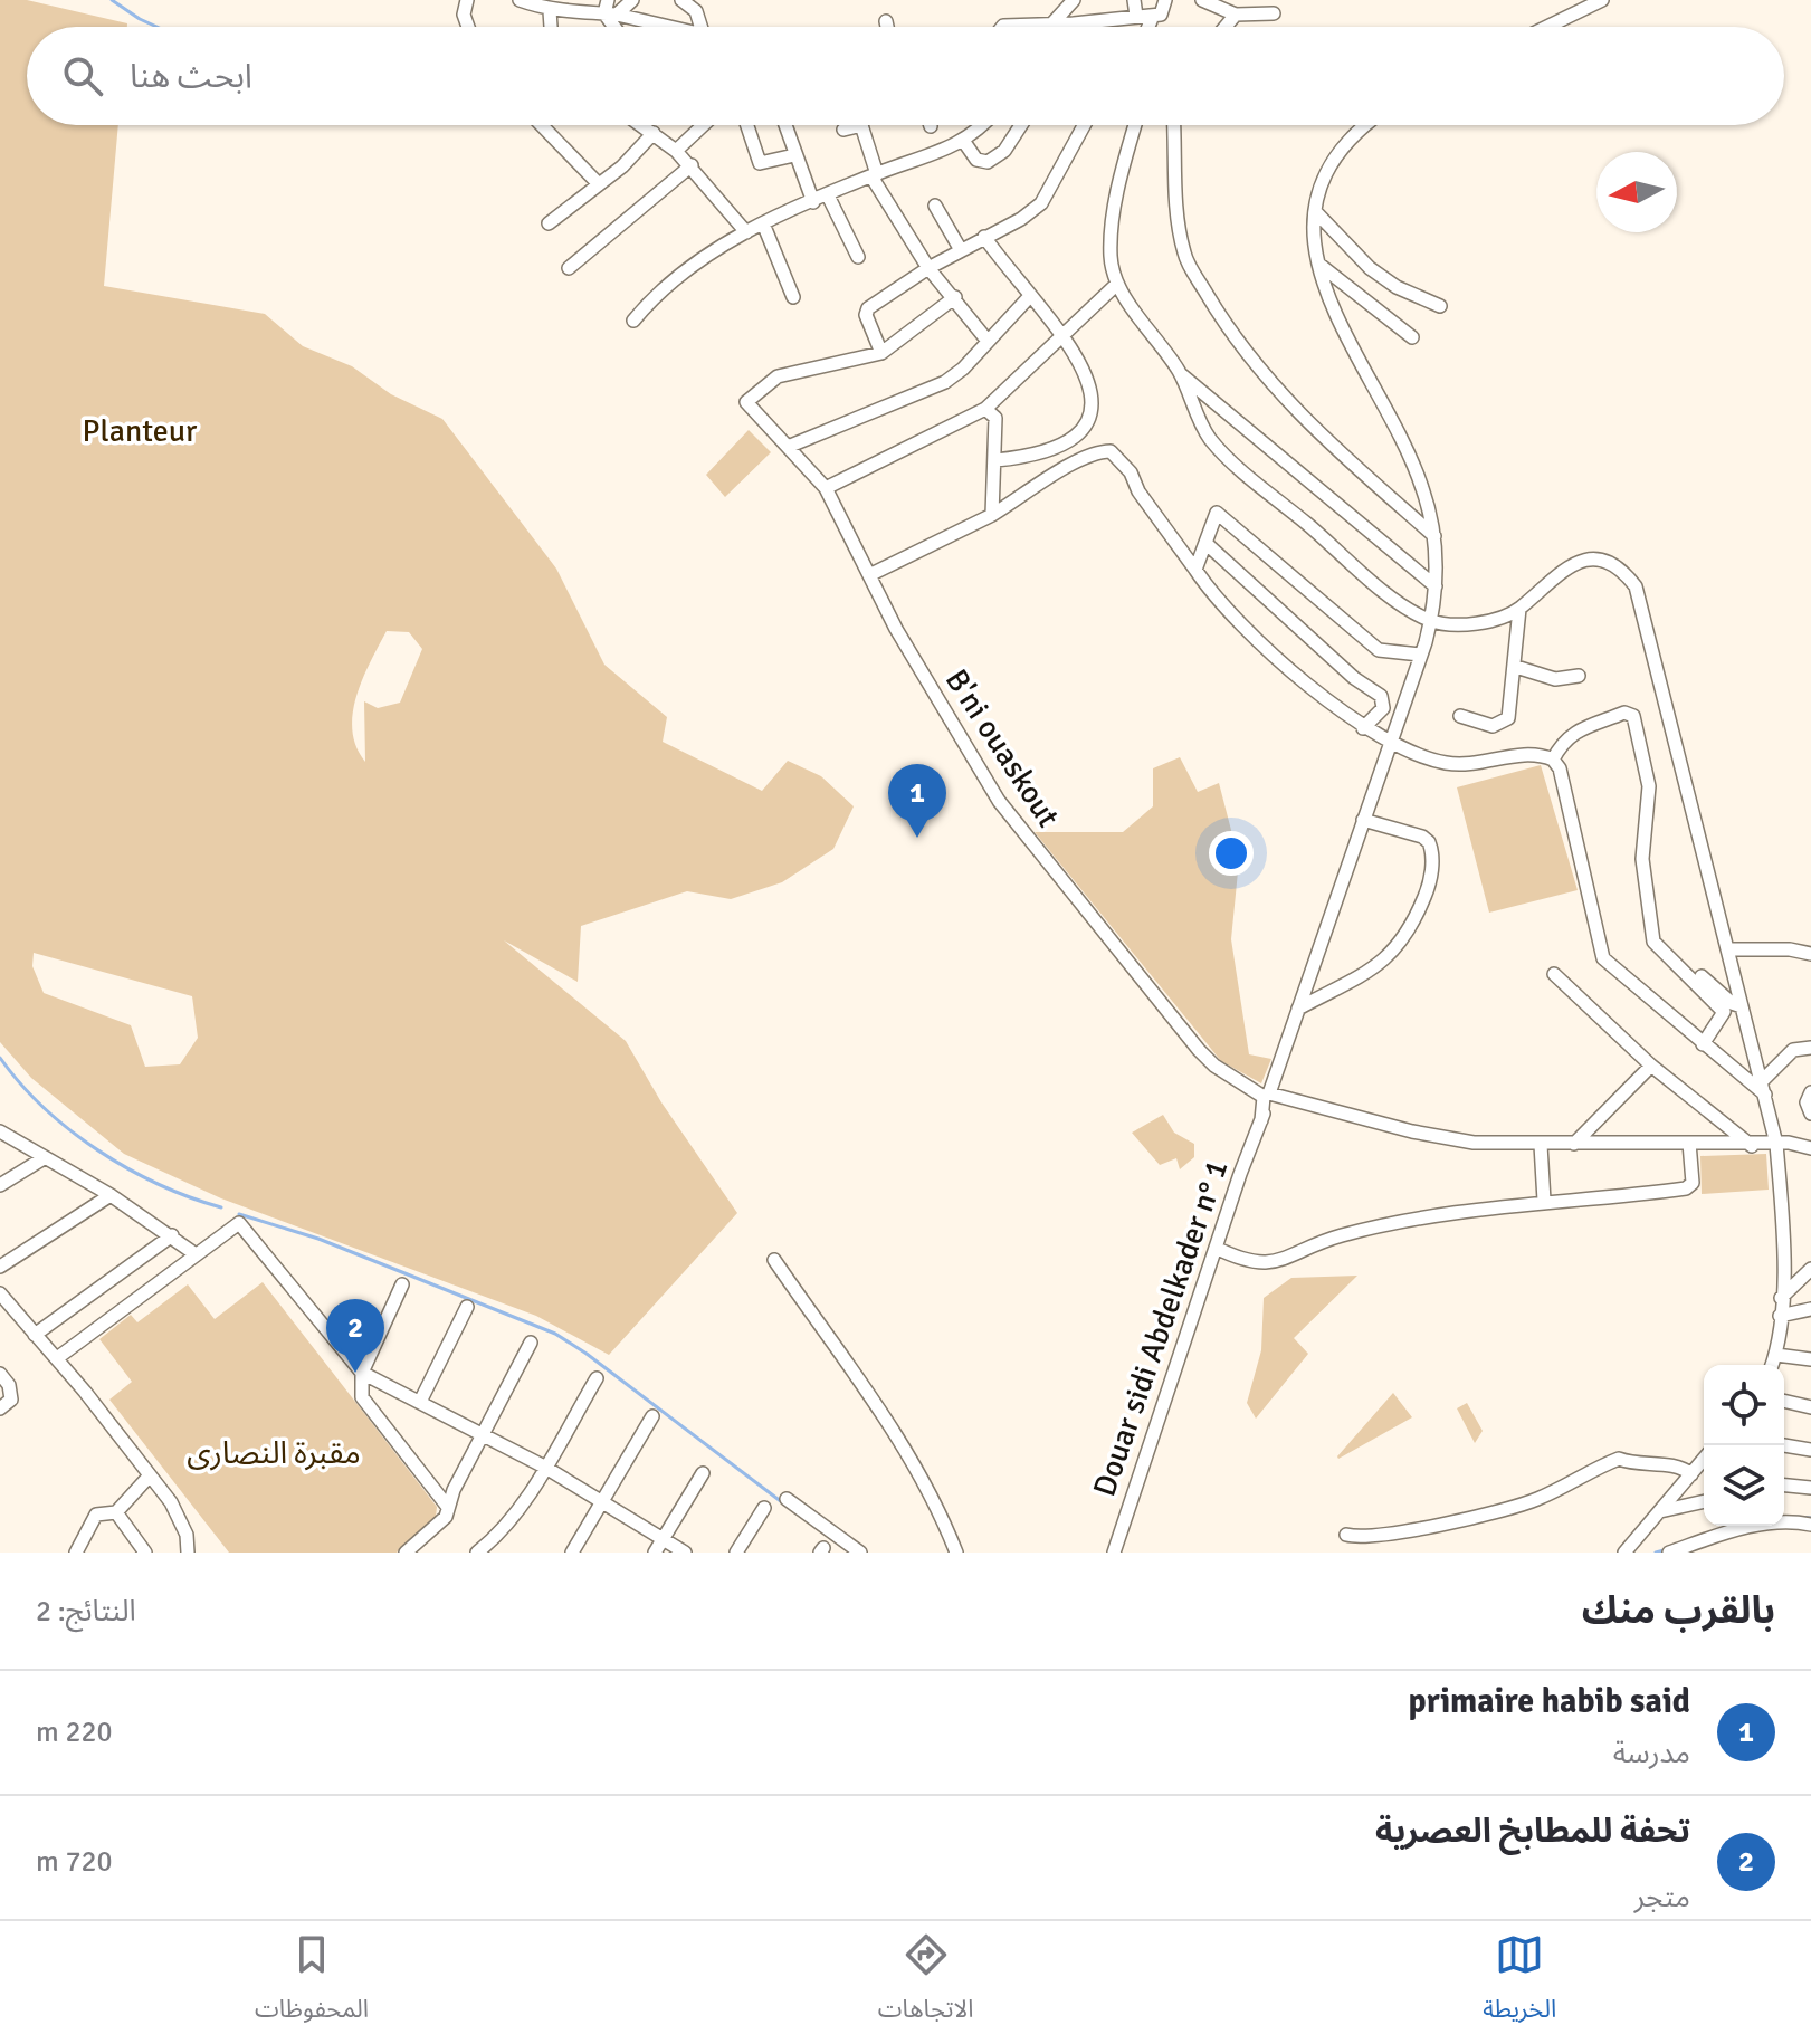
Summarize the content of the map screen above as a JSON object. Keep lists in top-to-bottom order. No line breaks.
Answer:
{"streets":{"street":["B'ni ouaskout","Douar sidi Abdelkader n° 1"]},"crossings":[["B'ni ouaskout","Douar sidi Abdelkader n° 1"]],"parks":["Planteur","مقبرة النصارى"],"north":"left","page":{"search":"ابحث هنا","pins":["1","2"],"heading":["بالقرب منك","النتائج: 2"],"list":[{"mark":"1","name":"primaire habib said","note":"مدرسة","value":"220 m"},{"mark":"2","name":"تحفة للمطابخ العصرية","note":"متجر","value":"720 m"}],"nav":["الخريطة","الاتجاهات","المحفوظات"]}}
